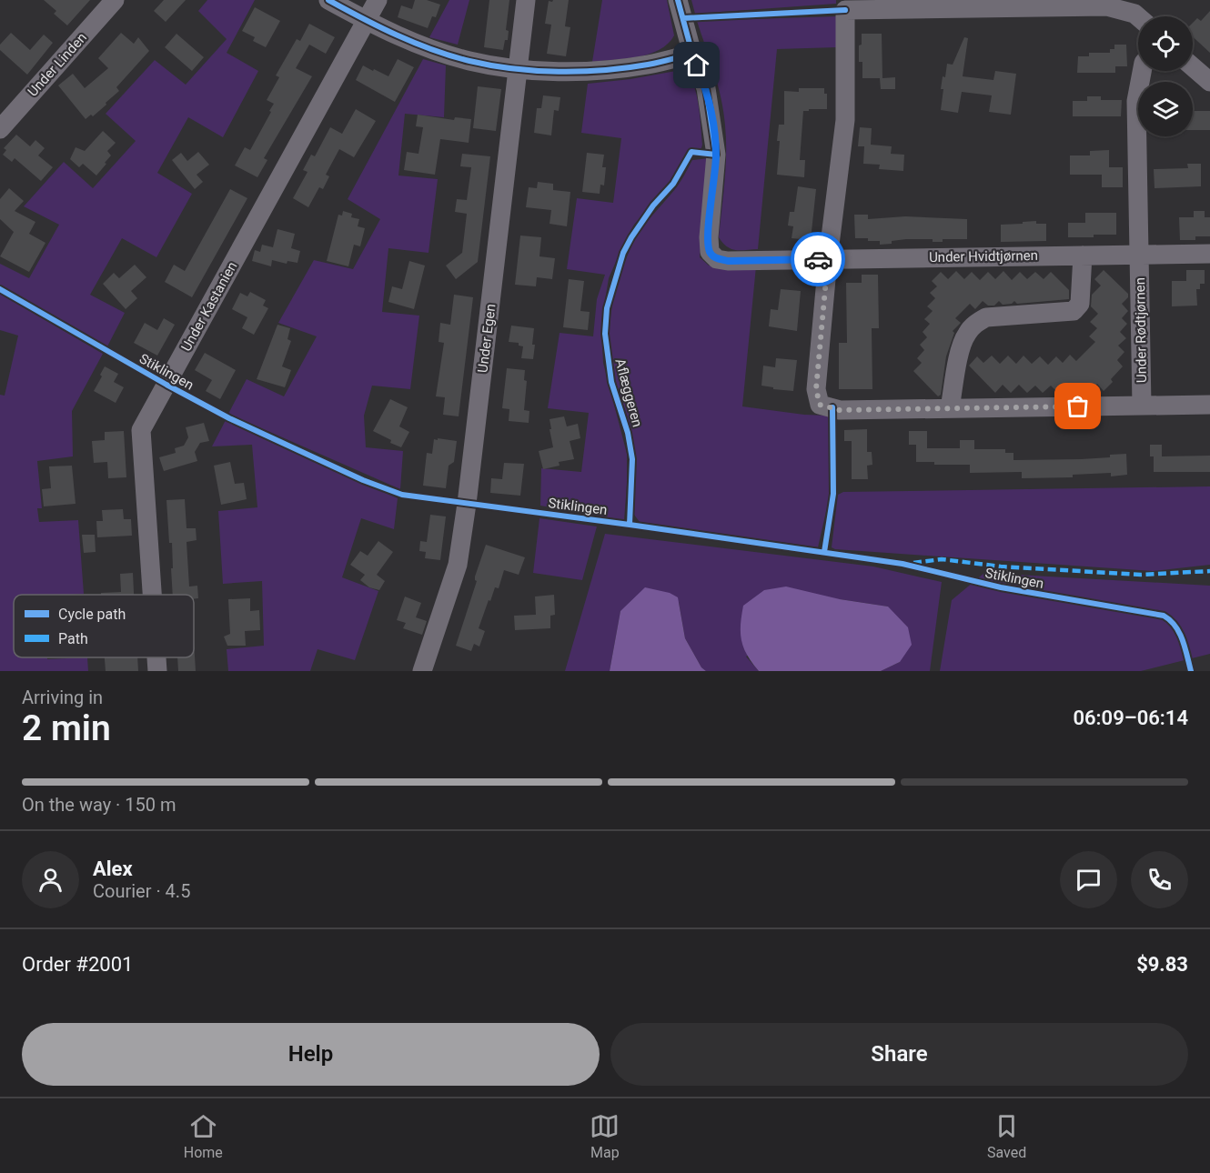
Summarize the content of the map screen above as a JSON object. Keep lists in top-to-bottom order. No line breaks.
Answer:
{"streets":{"street":["Under Linden","Under Hvidtjørnen","Under Kastanien","Under Rødtjørnen","Under Egen"],"cycle path":["Stiklingen","Aflæggeren"]},"crossings":[["Under Hvidtjørnen","Under Rødtjørnen"]],"legend":["Cycle path","Path"],"page":{"heading":["2 min","Arriving in","06:09–06:14"],"panel":["Alex","Courier · 4.5","Order #2001","$9.83"],"bar":"On the way · 150 m","buttons":["Help","Share"],"tabs":["Home","Map","Saved"]}}
